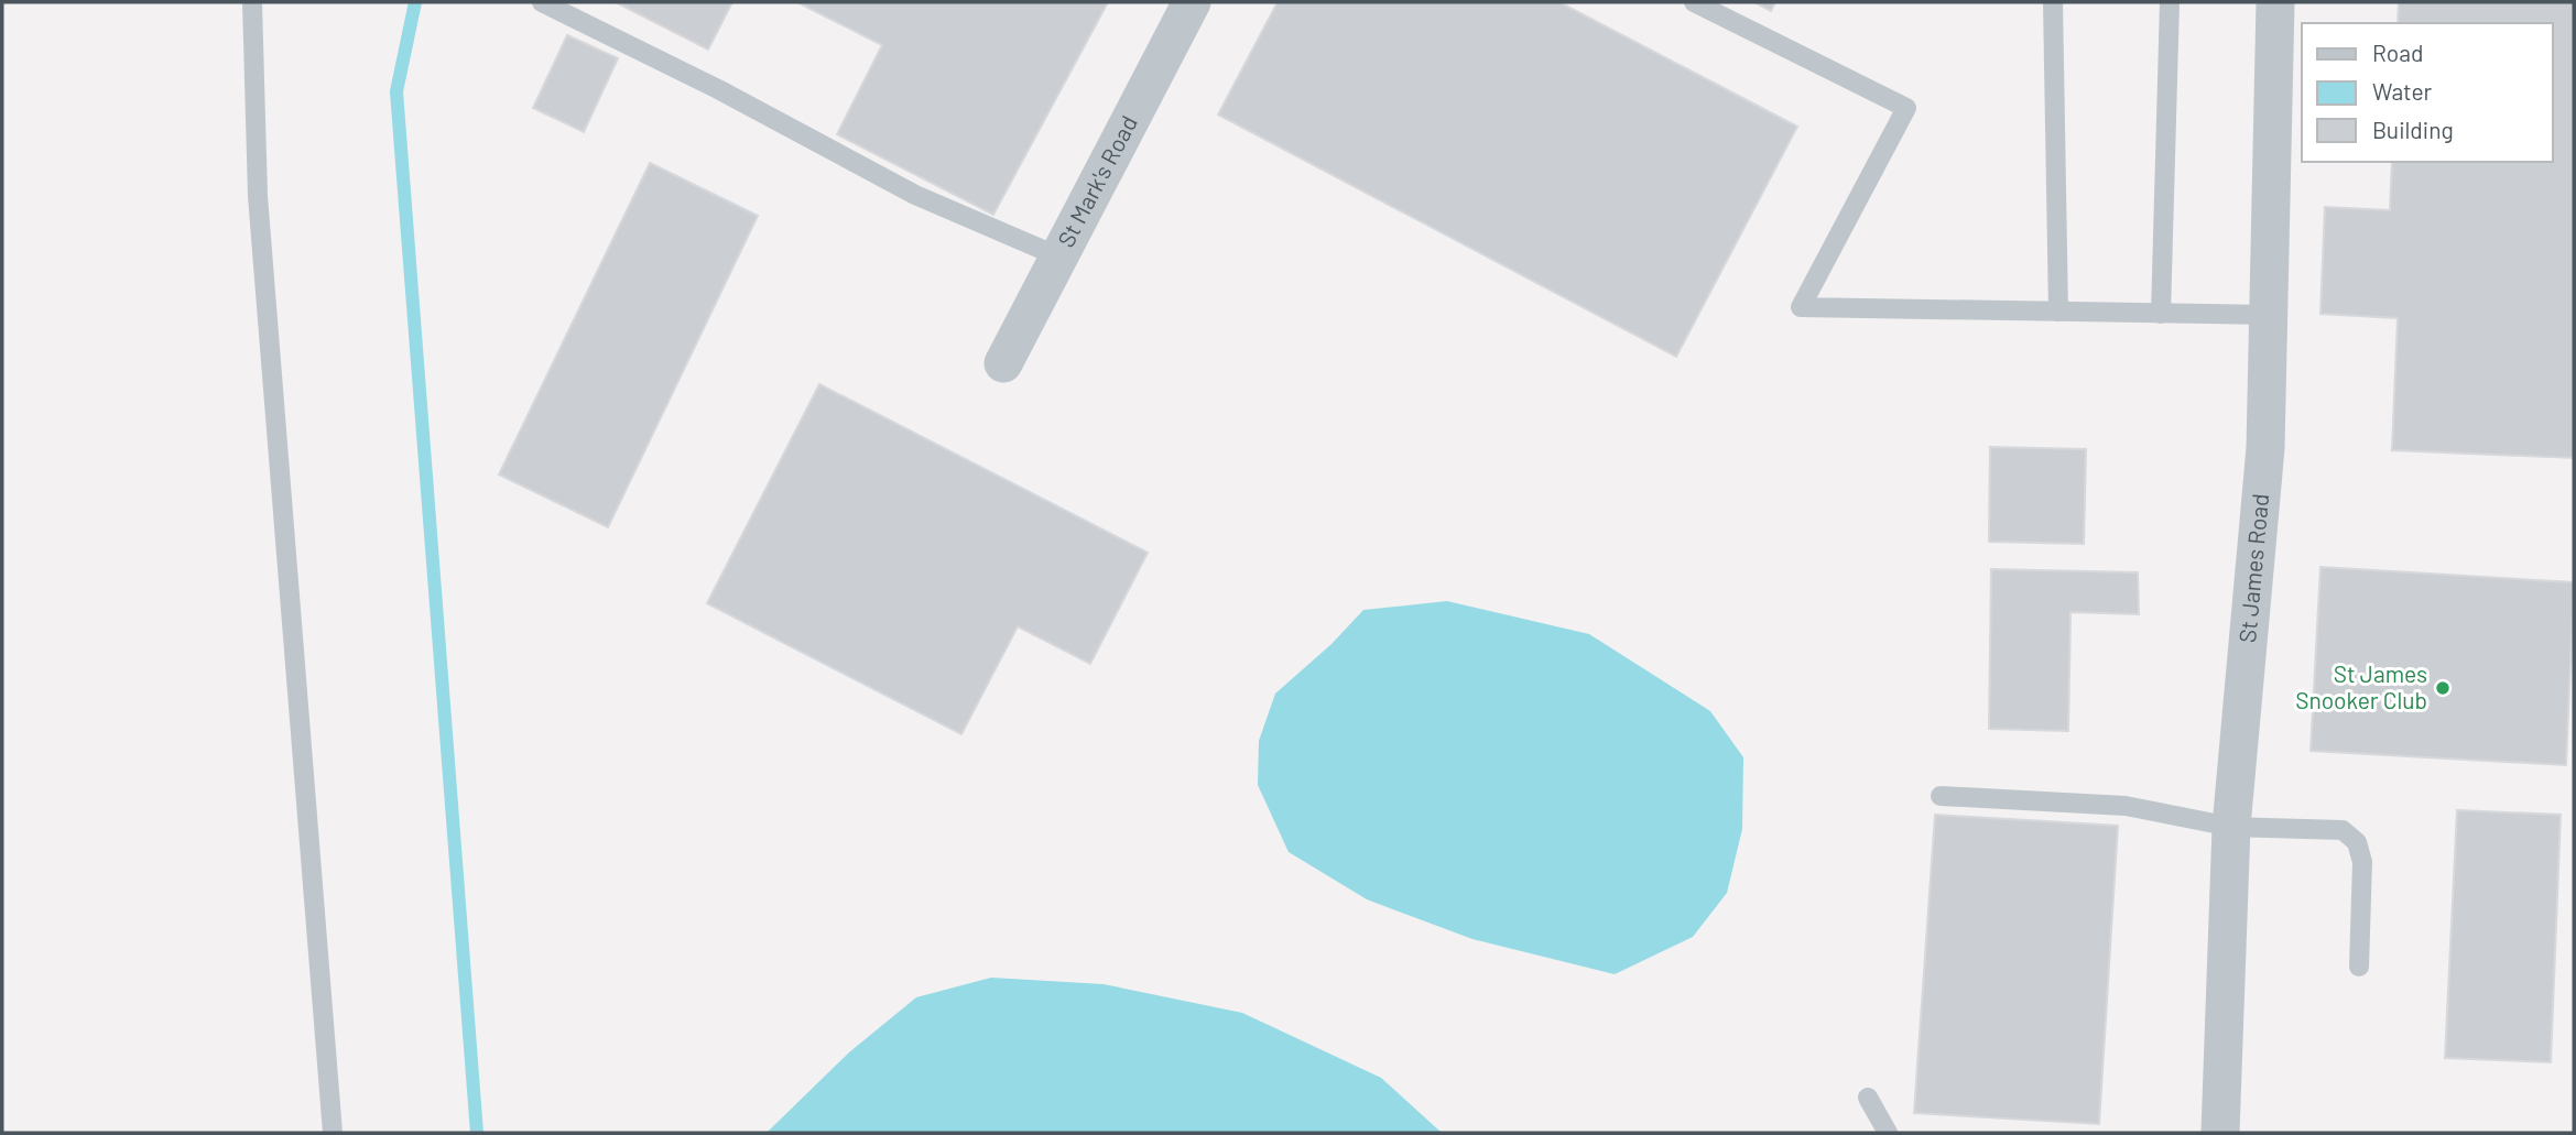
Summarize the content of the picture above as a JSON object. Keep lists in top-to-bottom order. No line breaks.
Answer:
{"streets":{"street":["St Mark's Road","St James Road"]},"places":["St James Snooker Club"],"legend":["Road","Water","Building"]}
